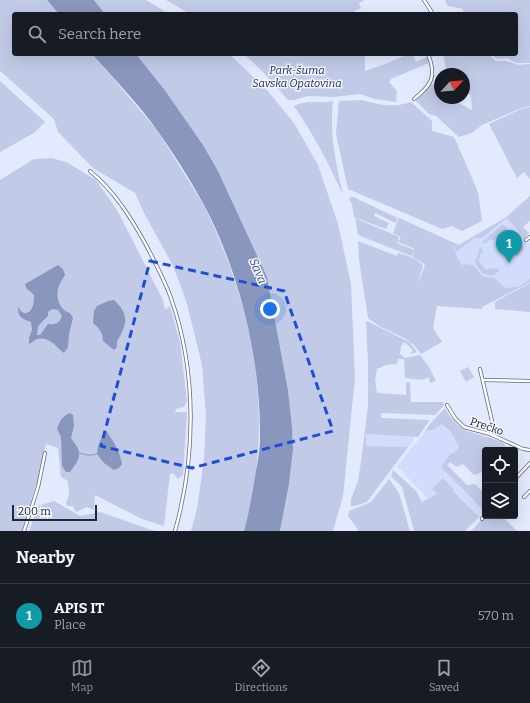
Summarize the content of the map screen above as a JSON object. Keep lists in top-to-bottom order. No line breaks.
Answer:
{"streets":{"street":["Prečko"]},"water":["Sava"],"parks":["Park-šuma Savska Opatovina"],"scale_bar":"200 m","north":"top right","page":{"search":"Search here","pins":"1","scale":"200 m","heading":"Nearby","list":[{"mark":"1","name":"APIS IT","note":"Place","value":"570 m"}],"nav":["Map","Directions","Saved"]}}
